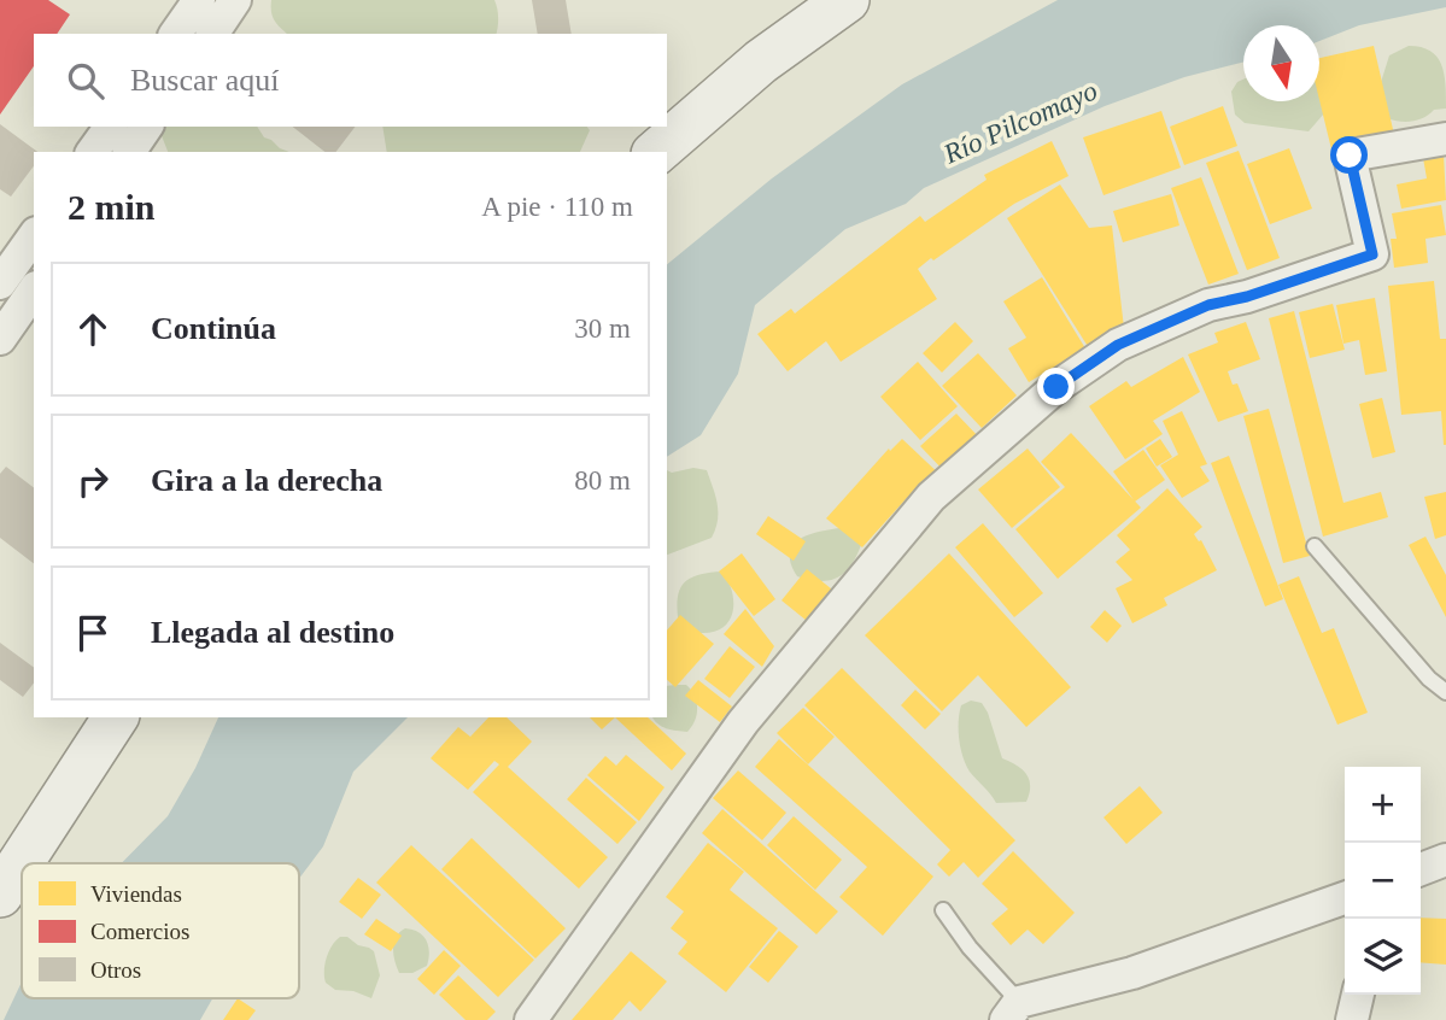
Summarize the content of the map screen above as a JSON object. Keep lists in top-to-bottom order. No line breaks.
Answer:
{"water":["Río Pilcomayo"],"legend":["Viviendas","Comercios","Otros"],"north":"bottom","page":{"search":"Buscar aquí","heading":["2 min","A pie · 110 m"],"list":[["Continúa","30 m"],["Gira a la derecha","80 m"],"Llegada al destino"],"map_buttons":["+","−"]}}
